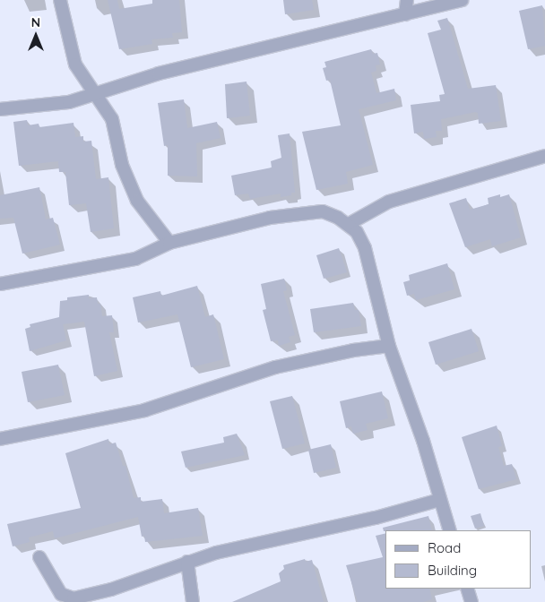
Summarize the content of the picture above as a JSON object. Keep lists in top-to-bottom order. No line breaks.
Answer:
{"legend":["Road","Building"],"north":"top"}
